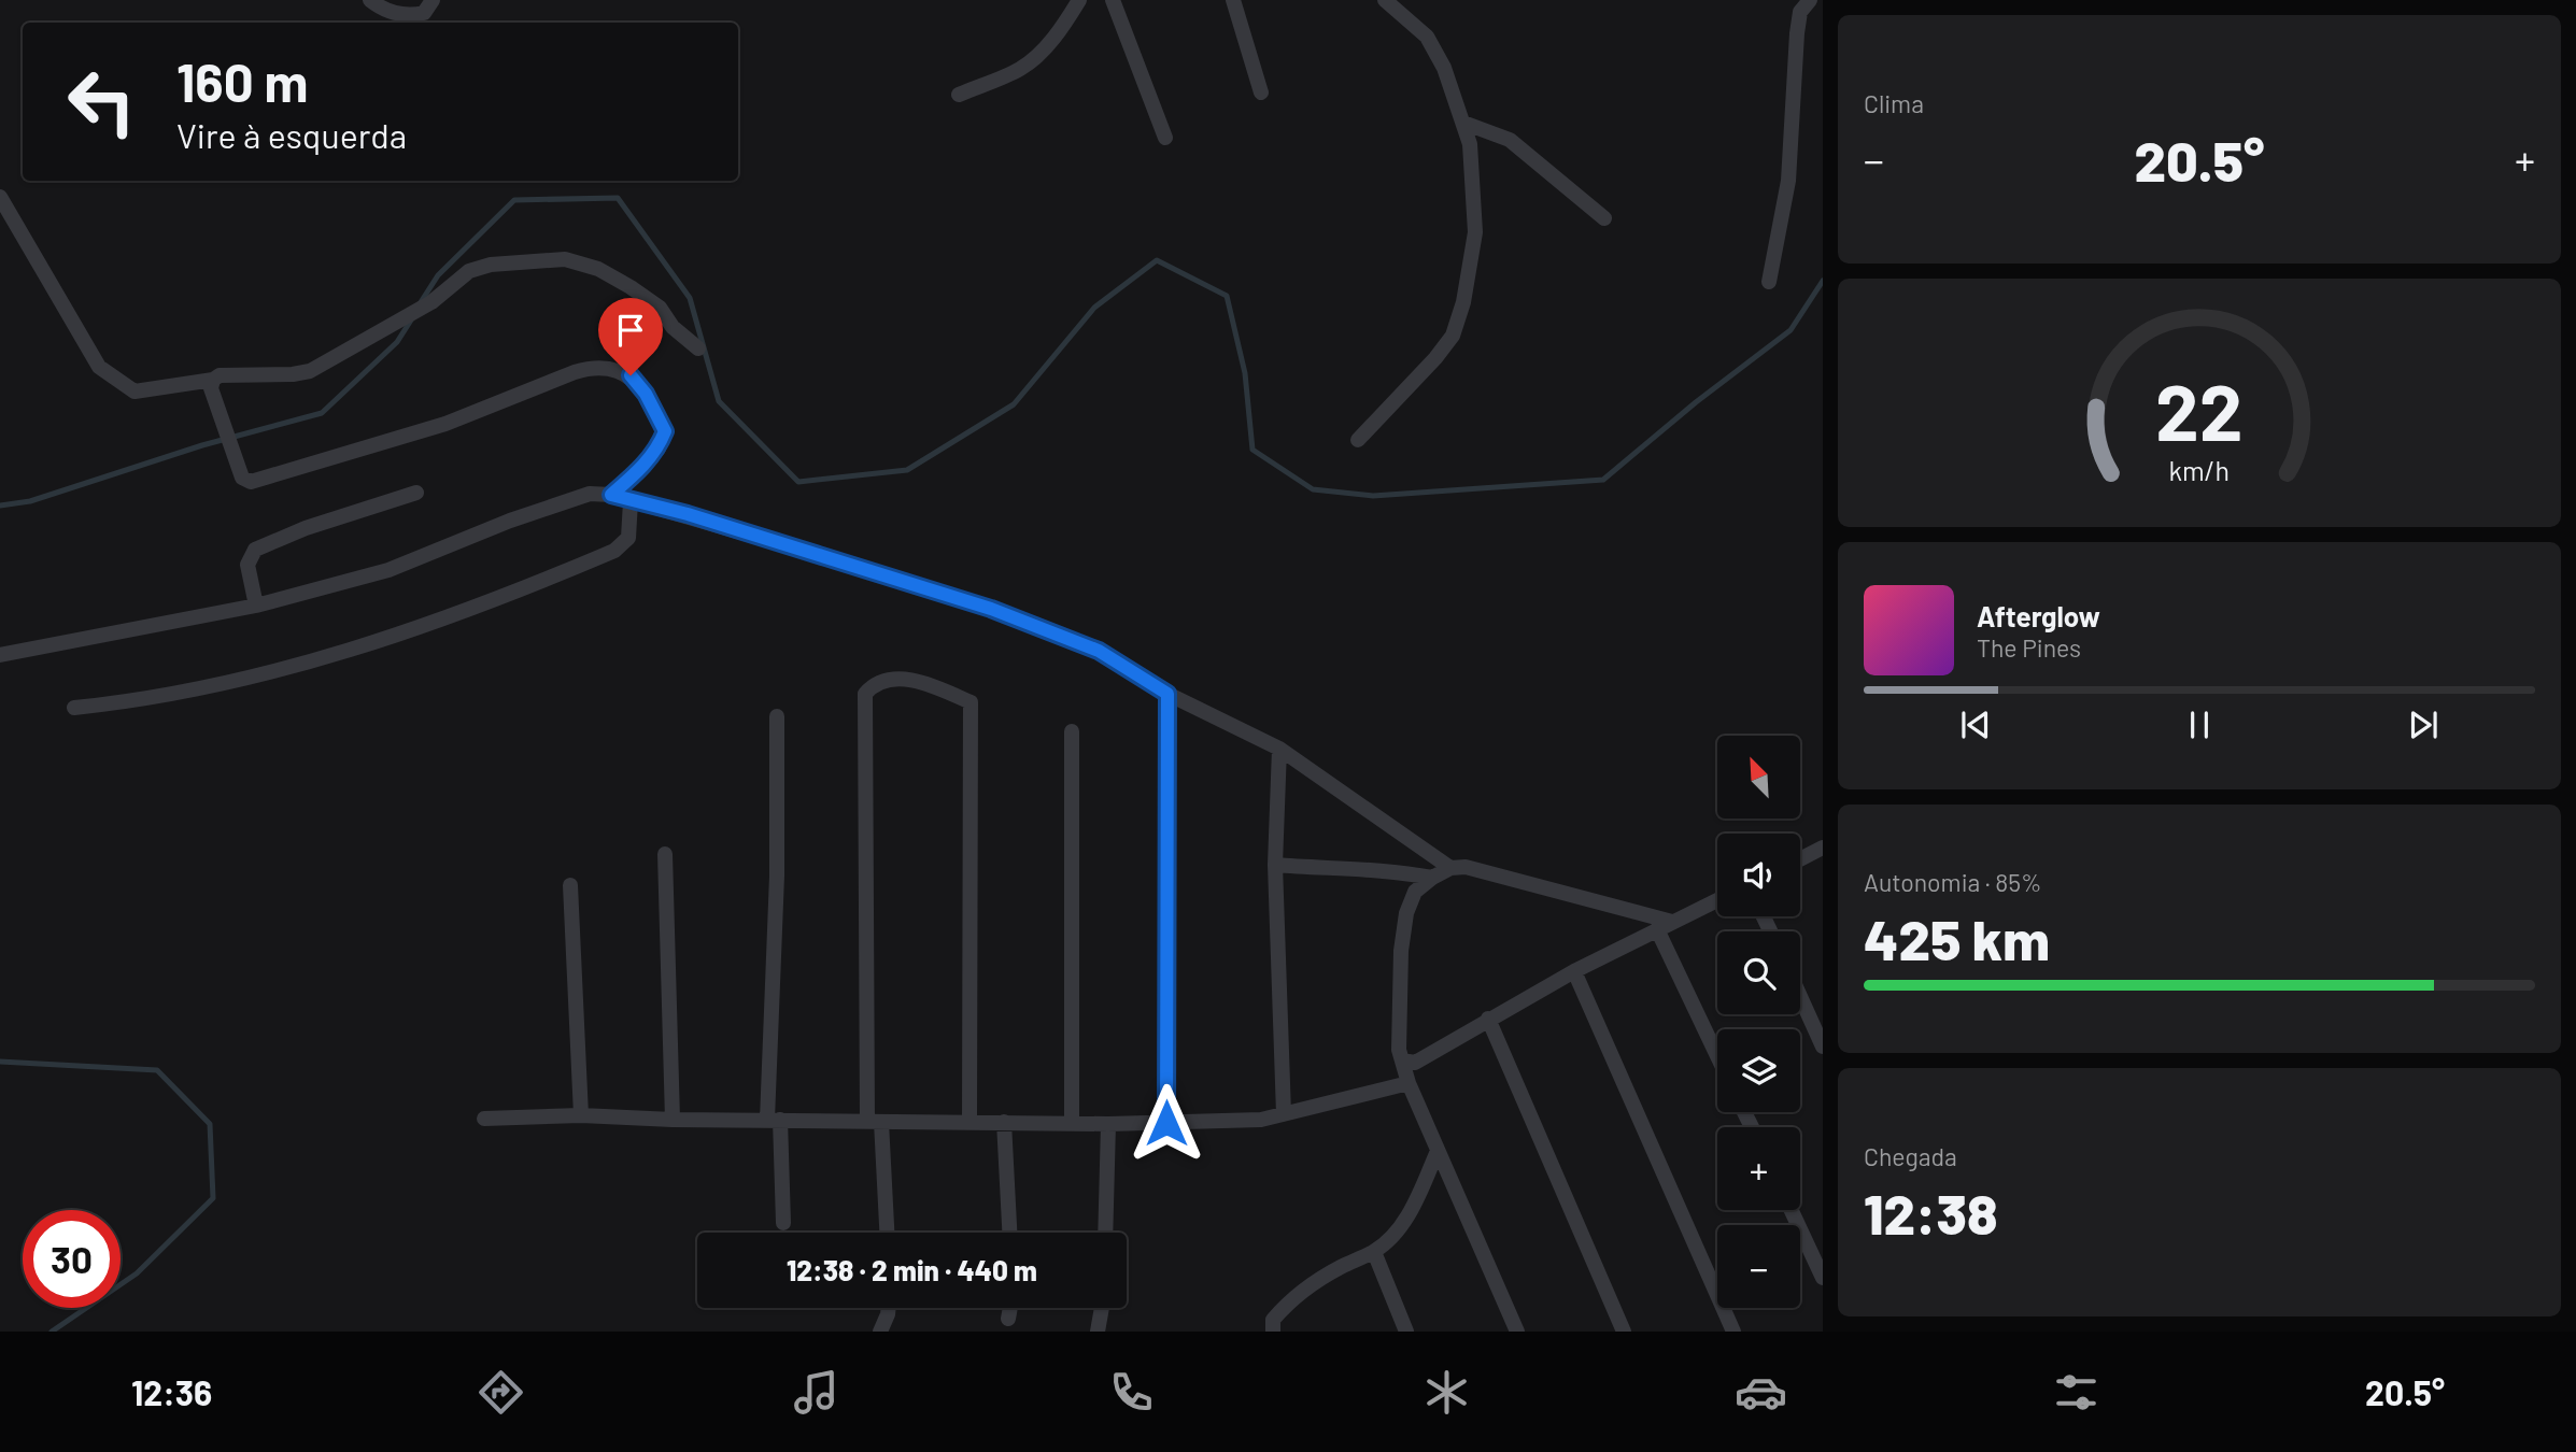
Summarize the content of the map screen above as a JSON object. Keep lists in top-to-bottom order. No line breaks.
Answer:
{"north":"top left","page":{"tile":["Clima",["Autonomia · 85%","425 km"],["Chegada","12:38"]],"turn":["160 m","Vire à esquerda"],"heat":["−","20.5°","+"],"song":["Afterglow","The Pines"],"map_buttons":["+","−"],"limit":"30","trip":"12:38 · 2 min · 440 m","tabs":["12:36","20.5°"],"gauge":["22","km/h"]}}
